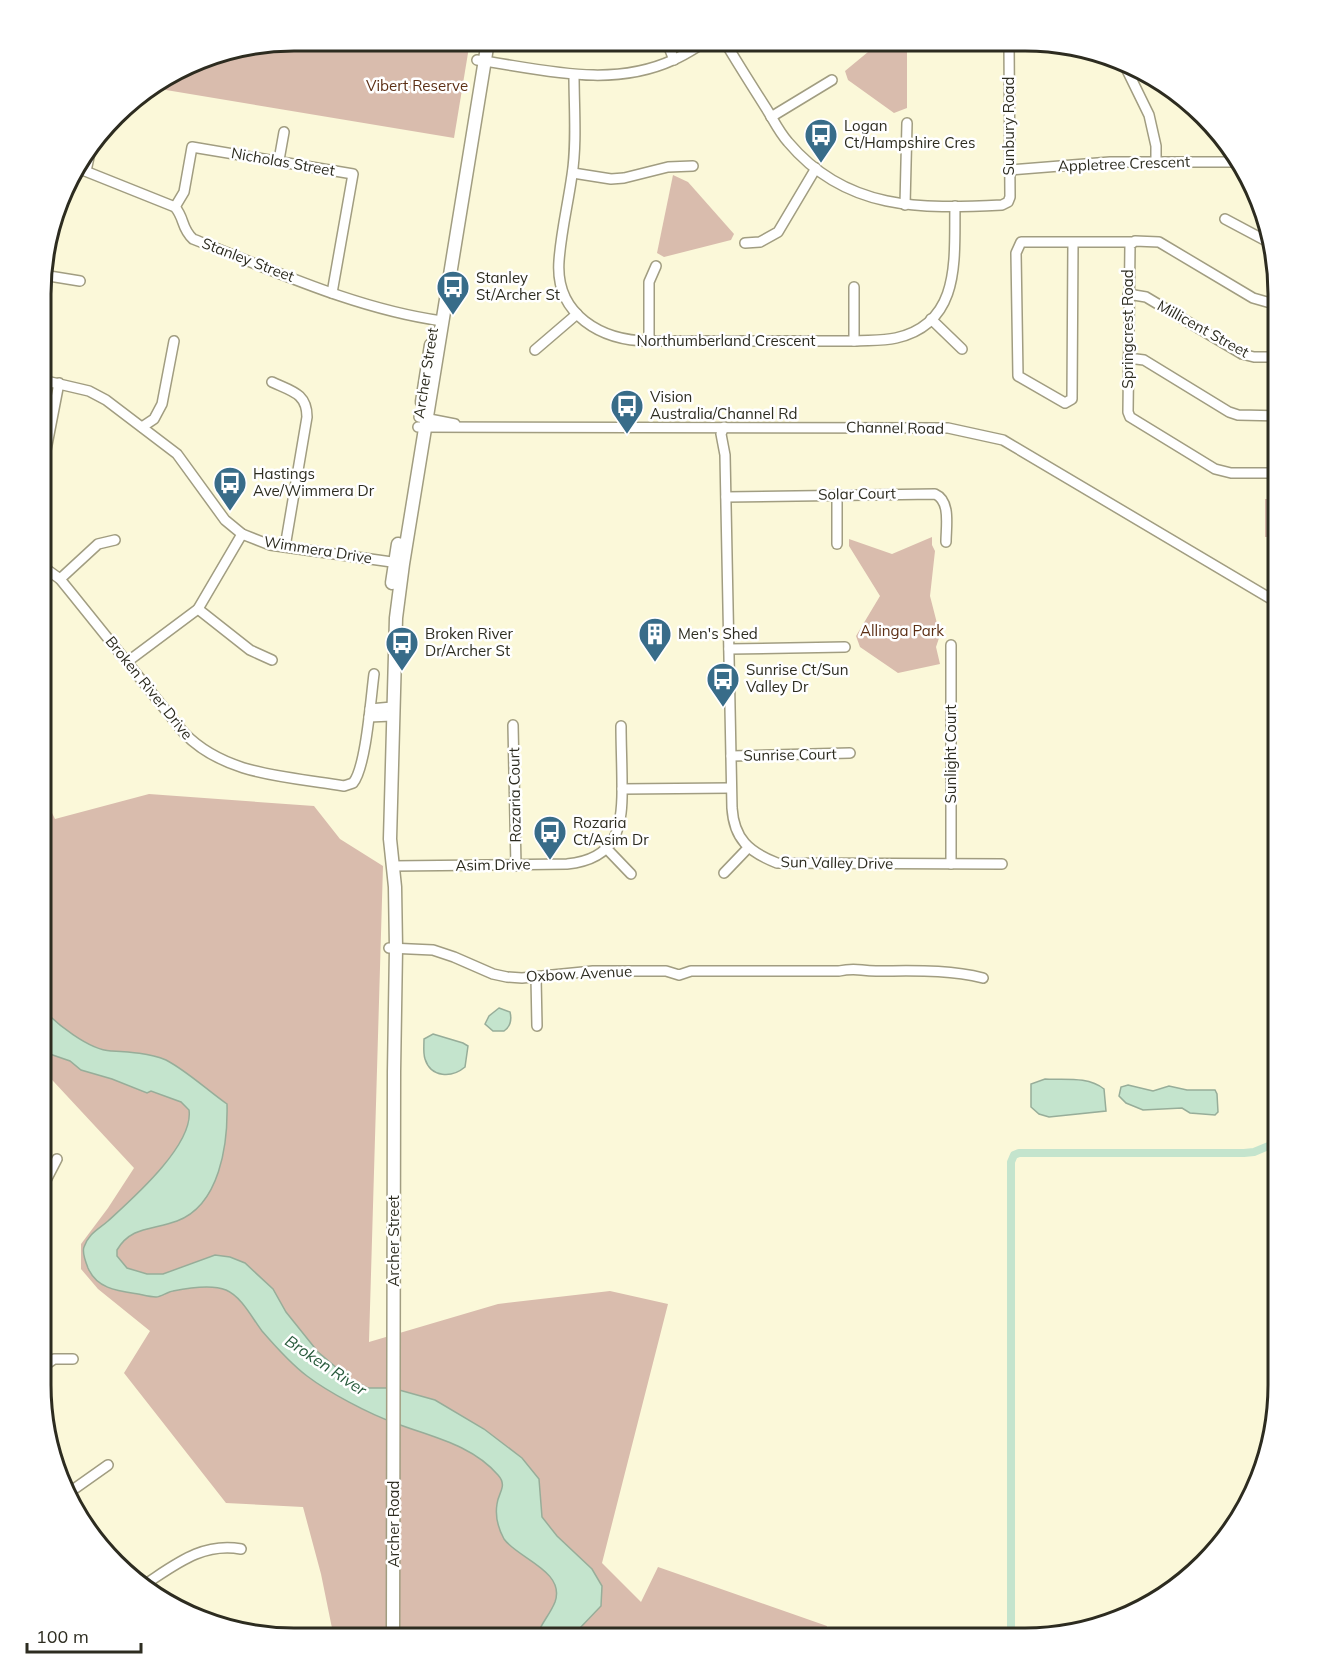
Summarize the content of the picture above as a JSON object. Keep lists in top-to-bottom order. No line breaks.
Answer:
{"streets":{"main road":["Archer Street","Archer Road"],"street":["Sunbury Road","Nicholas Street","Appletree Crescent","Stanley Street","Springcrest Road","Millicent Street","Northumberland Crescent","Channel Road","Solar Court","Wimmera Drive","Broken River Drive","Sunlight Court","Sunrise Court","Rozaria Court","Sun Valley Drive","Asim Drive","Oxbow Avenue"]},"crossings":[["Sunbury Road","Appletree Crescent"],["Sunbury Road","Northumberland Crescent"],["Nicholas Street","Stanley Street"],["Stanley Street","Archer Street"],["Springcrest Road","Millicent Street"],["Archer Street","Channel Road"],["Archer Street","Wimmera Drive"],["Archer Street","Asim Drive"],["Archer Street","Oxbow Avenue"],["Archer Street","Archer Road"],["Sunlight Court","Sun Valley Drive"],["Rozaria Court","Asim Drive"]],"water":["Broken River"],"parks":["Vibert Reserve","Allinga Park"],"places":{"bus stop":["Logan Ct/Hampshire Cres","Stanley St/Archer St","Vision Australia/Channel Rd","Hastings Ave/Wimmera Dr","Broken River Dr/Archer St","Sunrise Ct/Sun Valley Dr","Rozaria Ct/Asim Dr"],"building":["Men's Shed"]},"scale_bar":"100 m"}
